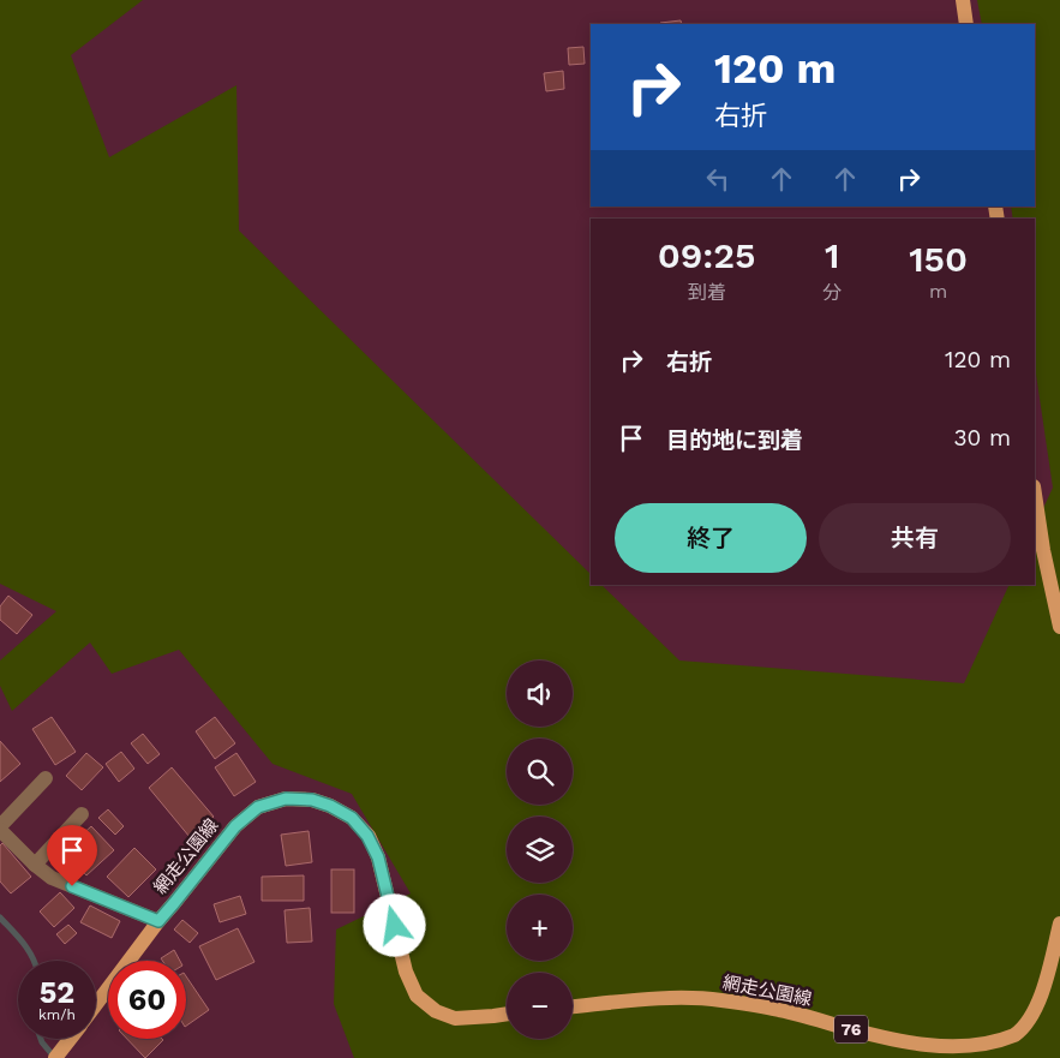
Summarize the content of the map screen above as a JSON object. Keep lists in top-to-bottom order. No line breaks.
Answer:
{"streets":{"main road":["網走公園線","76"]},"page":{"turn":["120 m","右折"],"eta":["09:25","到着","1","分","150","m"],"list":[{"name":"右折","value":"120 m"},{"name":"目的地に到着","value":"30 m"}],"buttons":["終了","共有"],"map_buttons":["+","−"],"speed":"52 km/h","limit":"60"}}
